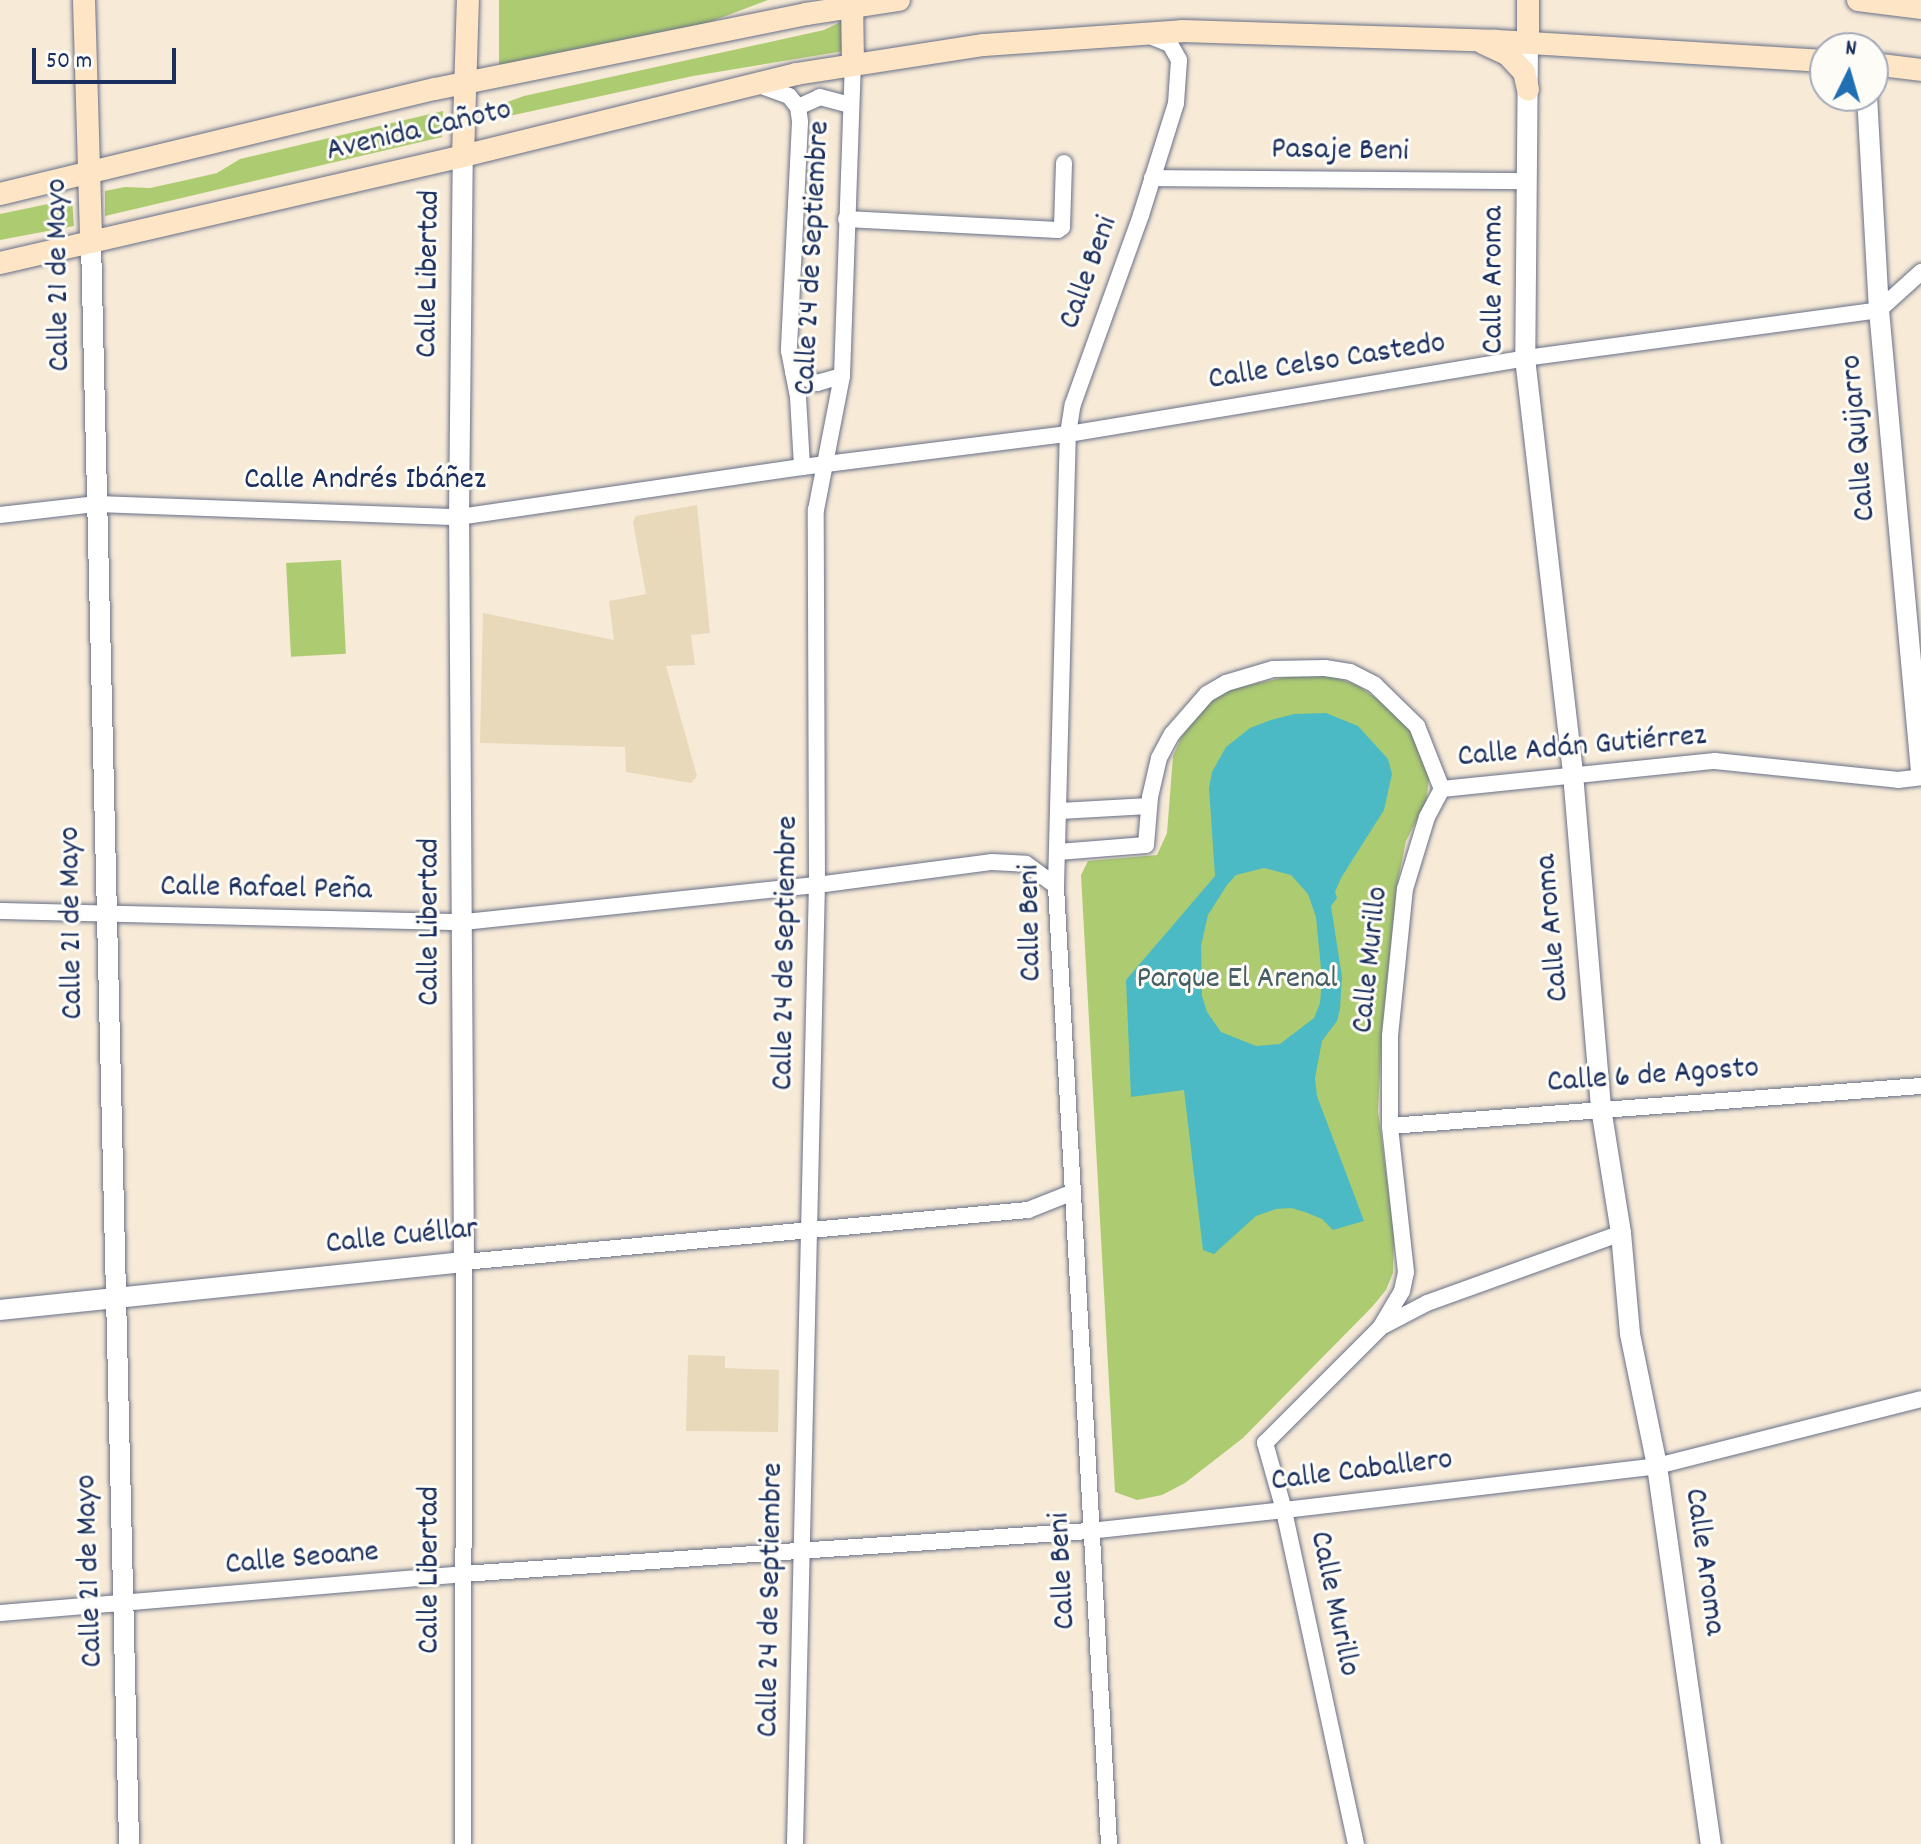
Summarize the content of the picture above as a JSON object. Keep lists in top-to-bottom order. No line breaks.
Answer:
{"streets":{"main road":["Avenida Cañoto","Calle Libertad","Calle 21 de Mayo","Calle Aroma"],"street":["Pasaje Beni","Calle 24 de Septiembre","Calle Beni","Calle Celso Castedo","Calle Quijarro","Calle Andrés Ibáñez","Calle Adán Gutiérrez","Calle Rafael Peña","Calle Murillo","Calle 6 de Agosto","Calle Cuéllar","Calle Caballero","Calle Seoane"]},"crossings":[["Avenida Cañoto","Calle 24 de Septiembre"],["Avenida Cañoto","Calle Beni"],["Avenida Cañoto","Calle Libertad"],["Avenida Cañoto","Calle 21 de Mayo"],["Avenida Cañoto","Calle Aroma"],["Pasaje Beni","Calle Beni"],["Pasaje Beni","Calle Aroma"],["Calle 24 de Septiembre","Calle Celso Castedo"],["Calle 24 de Septiembre","Calle Andrés Ibáñez"],["Calle 24 de Septiembre","Calle Rafael Peña"],["Calle 24 de Septiembre","Calle Cuéllar"],["Calle 24 de Septiembre","Calle Caballero"],["Calle 24 de Septiembre","Calle Seoane"],["Calle Beni","Calle Celso Castedo"],["Calle Beni","Calle Adán Gutiérrez"],["Calle Beni","Calle Caballero"],["Calle Libertad","Calle Andrés Ibáñez"],["Calle Libertad","Calle Rafael Peña"],["Calle Libertad","Calle Cuéllar"],["Calle Libertad","Calle Seoane"],["Calle 21 de Mayo","Calle Andrés Ibáñez"],["Calle 21 de Mayo","Calle Rafael Peña"],["Calle 21 de Mayo","Calle Cuéllar"],["Calle 21 de Mayo","Calle Seoane"],["Calle Aroma","Calle Celso Castedo"],["Calle Aroma","Calle Adán Gutiérrez"],["Calle Aroma","Calle Murillo"],["Calle Aroma","Calle 6 de Agosto"],["Calle Aroma","Calle Caballero"],["Calle Celso Castedo","Calle Quijarro"],["Calle Celso Castedo","Calle Andrés Ibáñez"],["Calle Quijarro","Calle Adán Gutiérrez"],["Calle Adán Gutiérrez","Calle Murillo"],["Calle Murillo","Calle 6 de Agosto"],["Calle Murillo","Calle Caballero"],["Calle Caballero","Calle Seoane"]],"parks":["Parque El Arenal"],"scale_bar":"50 m","north":"top"}
